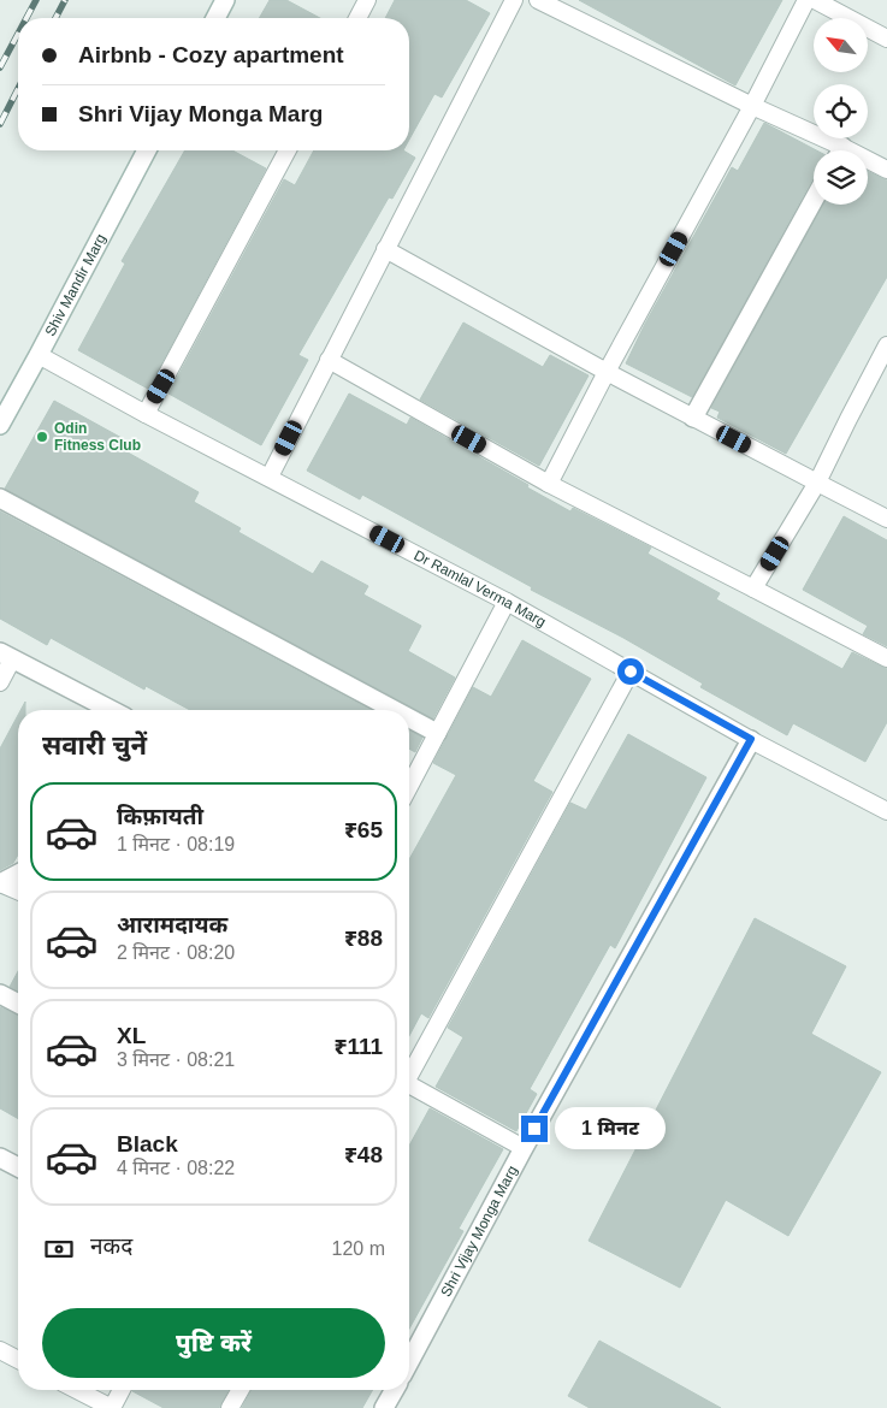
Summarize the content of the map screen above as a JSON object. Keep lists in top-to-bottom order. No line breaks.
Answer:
{"streets":{"street":["Shiv Mandir Marg","Shri Vijay Monga Marg"],"lane":["Dr Ramlal Verma Marg"]},"crossings":[["Shiv Mandir Marg","Dr Ramlal Verma Marg"],["Dr Ramlal Verma Marg","Shri Vijay Monga Marg"]],"places":["Odin Fitness Club"],"north":"top left","page":{"banner":["Airbnb - Cozy apartment","Shri Vijay Monga Marg"],"heading":"सवारी चुनें","list":[{"name":"किफ़ायती","note":"1 मिनट · 08:19","value":"₹65"},{"name":"आरामदायक","note":"2 मिनट · 08:20","value":"₹88"},{"name":"XL","note":"3 मिनट · 08:21","value":"₹111"},{"name":"Black","note":"4 मिनट · 08:22","value":"₹48"}],"bubble":"1 मिनट","pay":["नकद","120 m"],"buttons":"पुष्टि करें"}}
